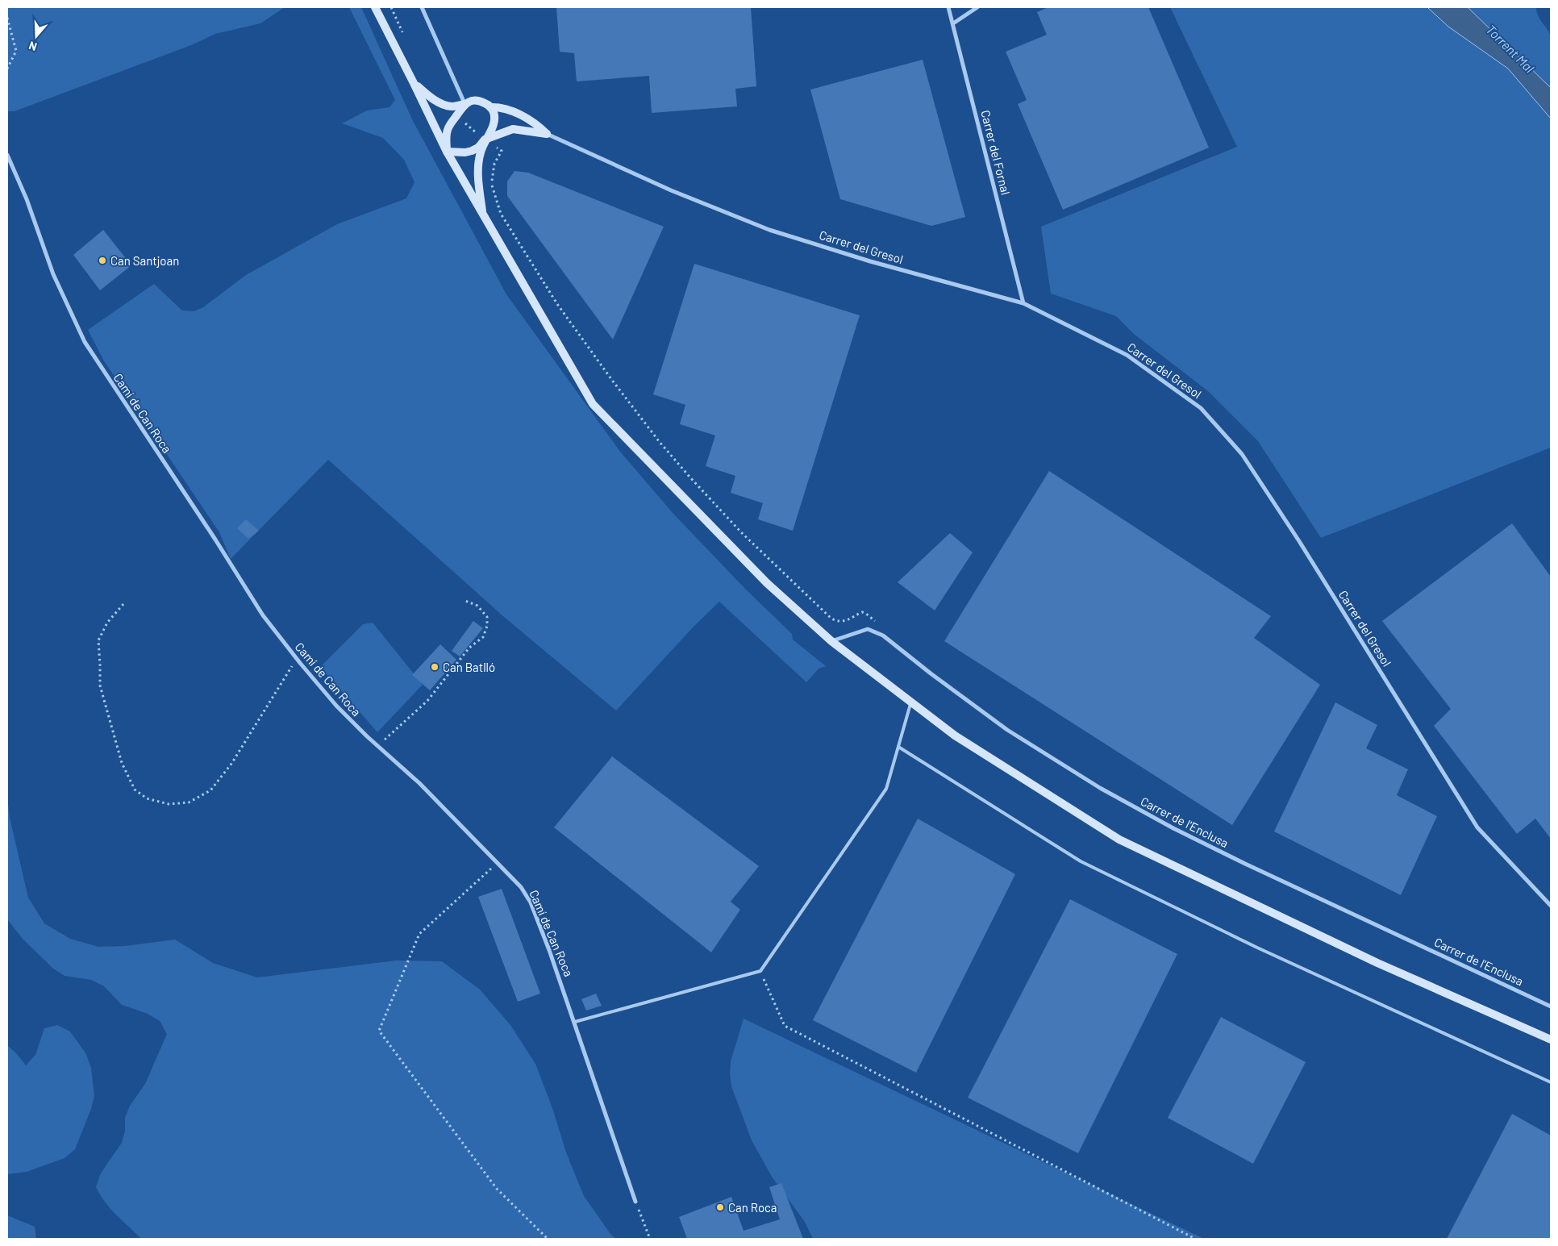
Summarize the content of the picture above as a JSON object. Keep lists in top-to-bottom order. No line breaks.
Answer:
{"streets":{"street":["Carrer del Fornal","Carrer del Gresol","Camí de Can Roca","Carrer de l'Enclusa"]},"crossings":[["Carrer del Fornal","Carrer del Gresol"]],"water":["Torrent Mal"],"places":["Can Santjoan","Can Batlló","Can Roca"],"north":"bottom"}
